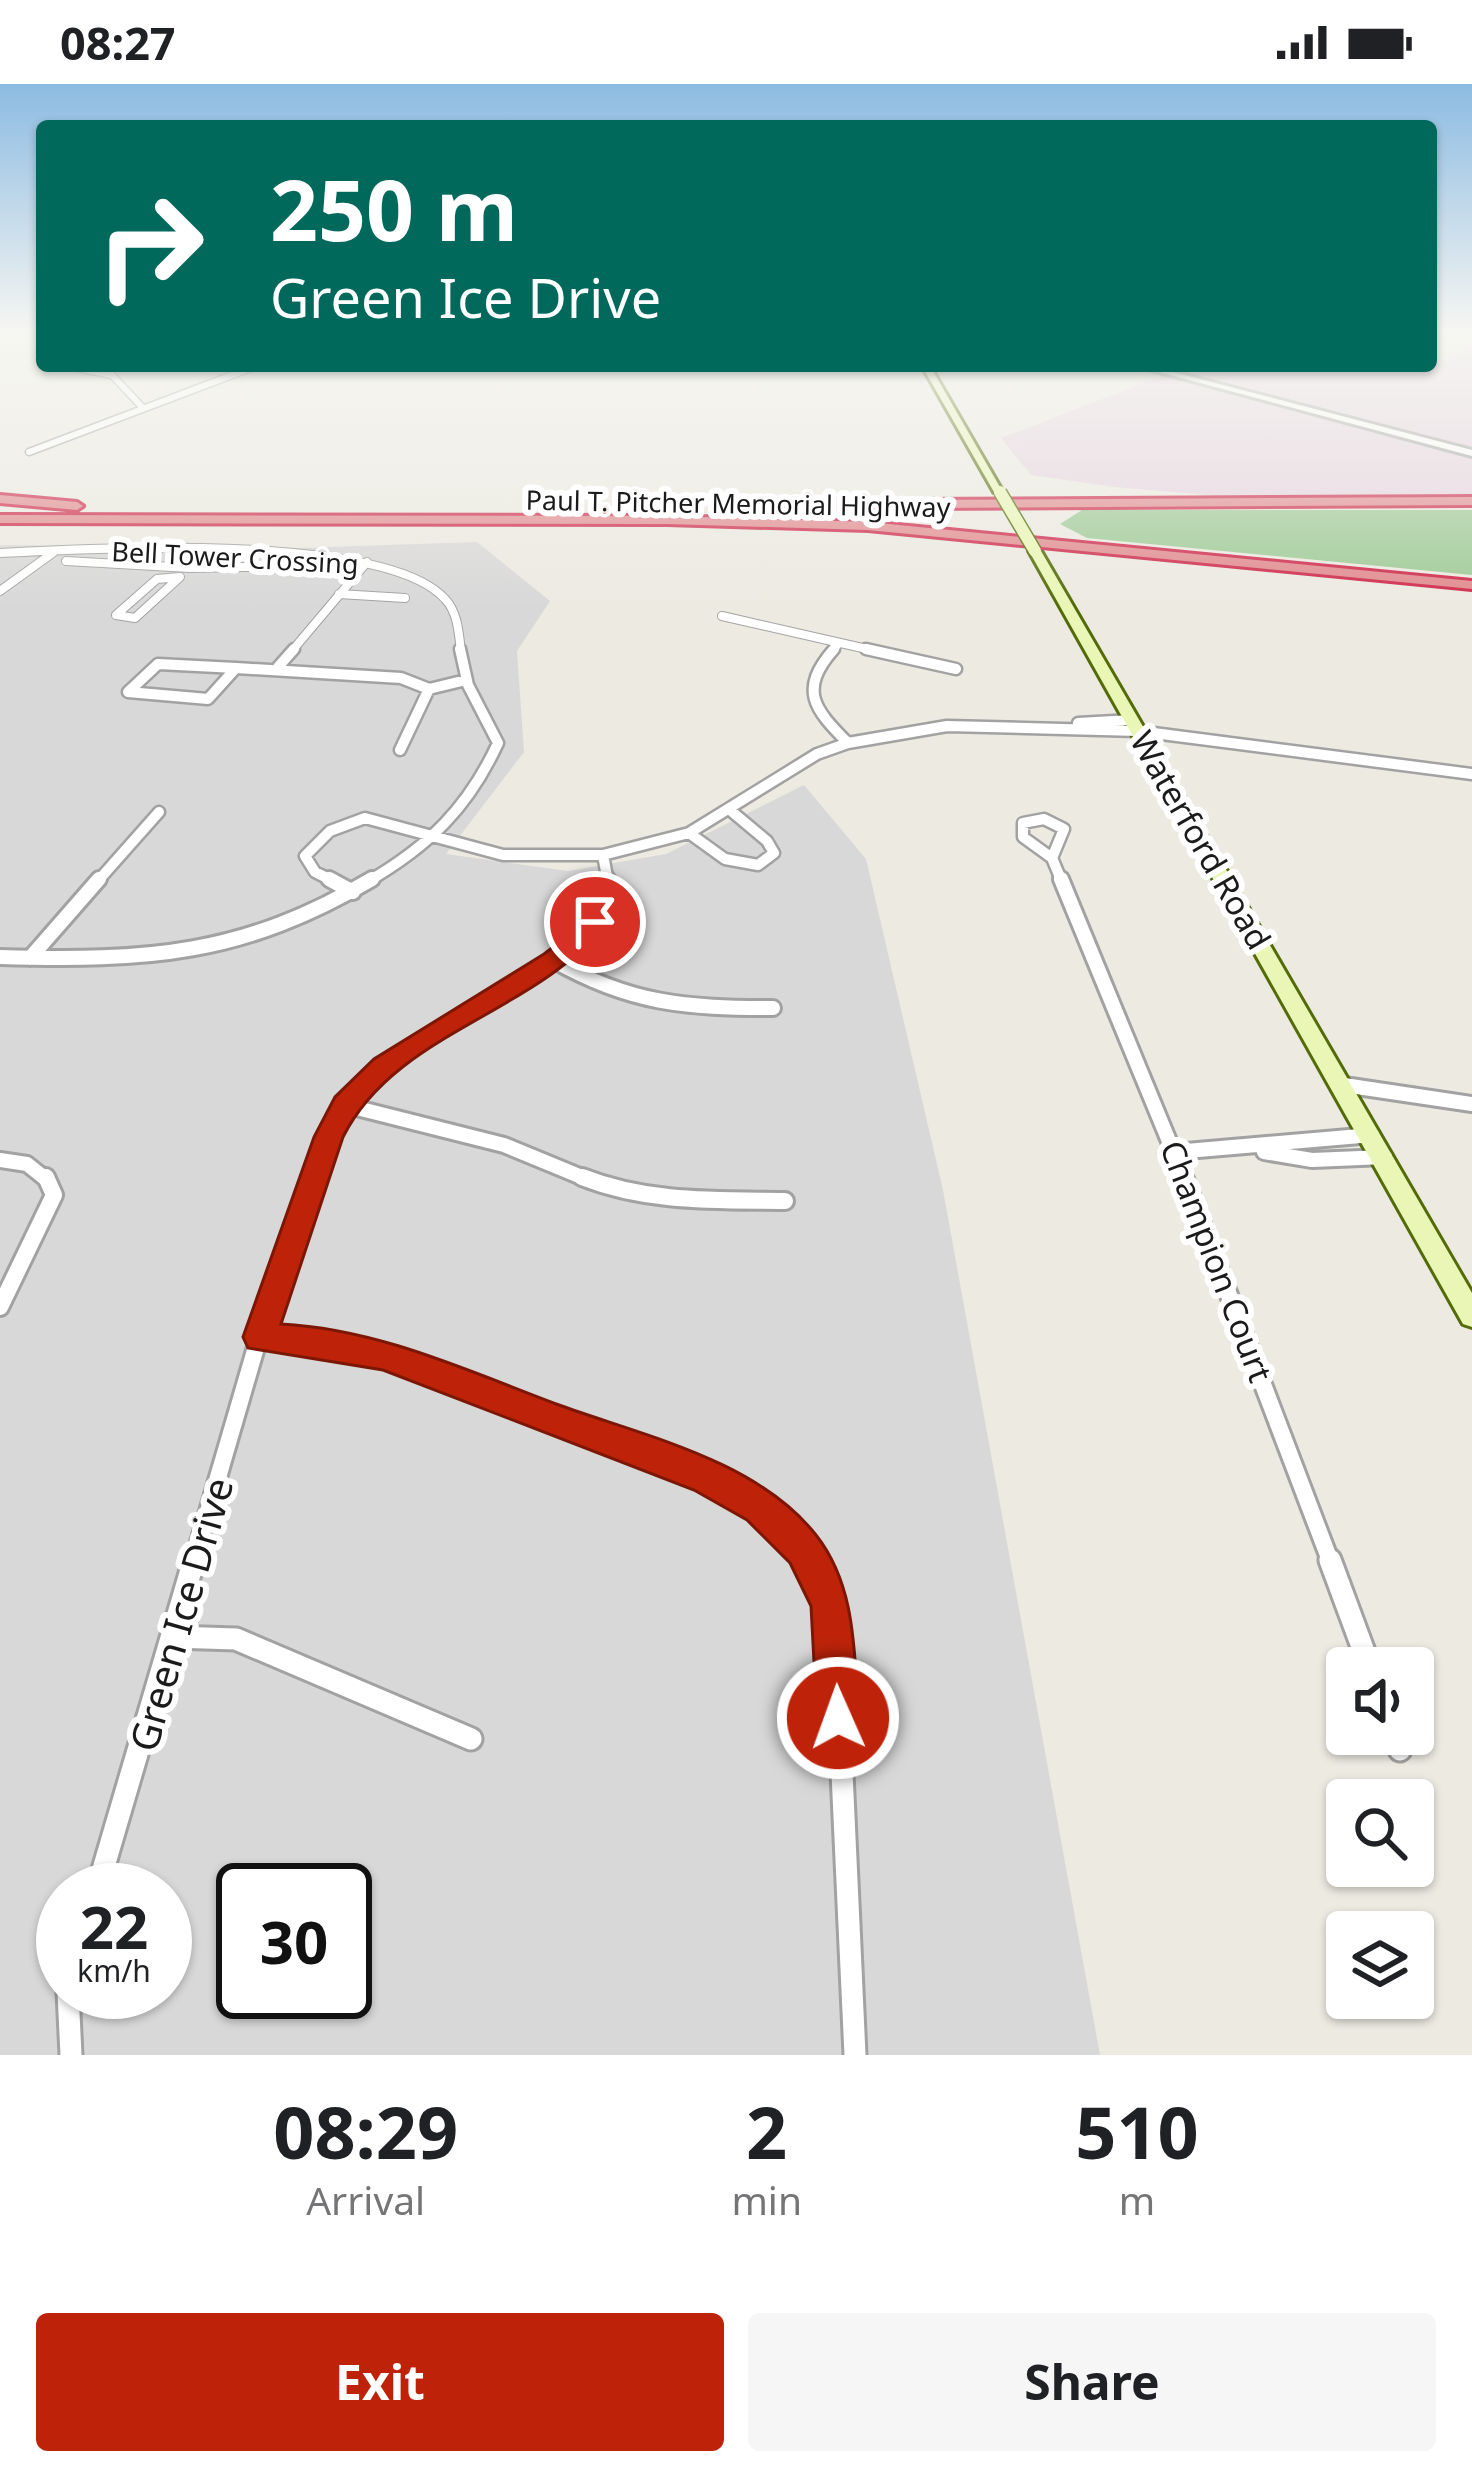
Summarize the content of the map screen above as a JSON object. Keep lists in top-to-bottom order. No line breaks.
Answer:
{"streets":{"highway":["Paul T. Pitcher Memorial Highway"],"main road":["Waterford Road"],"street":["Bell Tower Crossing","Champion Court","Green Ice Drive"]},"page":{"status":"08:27","turn":["250 m","Green Ice Drive"],"speed":"22 km/h","limit":"30","eta":["08:29","Arrival","2","min","510","m"],"buttons":["Exit","Share"]}}
